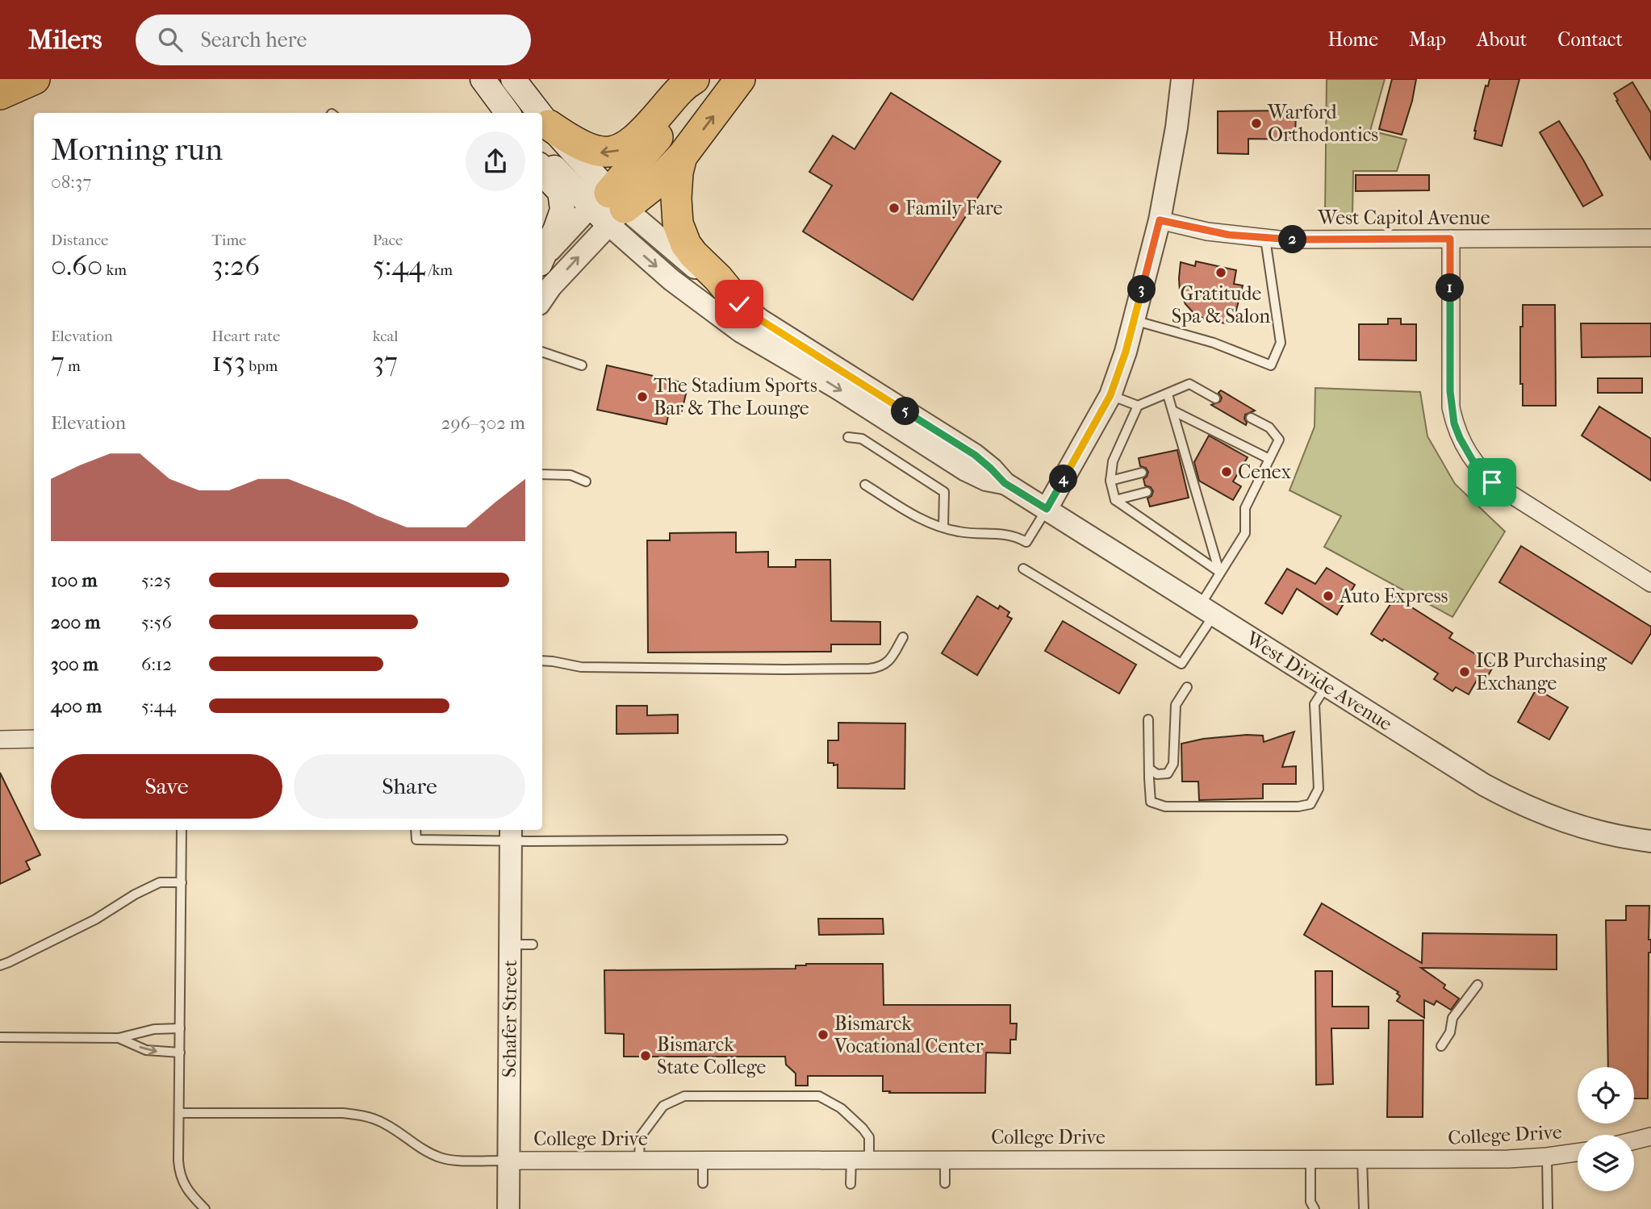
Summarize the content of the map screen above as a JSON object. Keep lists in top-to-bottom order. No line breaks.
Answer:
{"streets":{"main road":["West Divide Avenue"],"street":["West Capitol Avenue","Schafer Street","College Drive"]},"crossings":[["Schafer Street","College Drive"]],"places":["Warford Orthodontics","Family Fare","Gratitude Spa & Salon","The Stadium Sports Bar & The Lounge","Cenex","Auto Express","ICB Purchasing Exchange","Bismarck Vocational Center","Bismarck State College"],"page":{"header":"Milers","search":"Search here","nav":["Home","Map","About","Contact"],"heading":["Morning run","08:37"],"stats":[["Distance","0.60 km"],["Time","3:26"],["Pace","5:44 /km"],["Elevation","7 m"],["Heart rate","153 bpm"],["kcal","37"]],"pins":["2","1","3","5","4"],"chart":["Elevation","296–302 m"],"list":[{"name":"100 m","note":"5:25"},{"name":"200 m","note":"5:56"},{"name":"300 m","note":"6:12"},{"name":"400 m","note":"5:44"}],"buttons":["Save","Share"]}}
